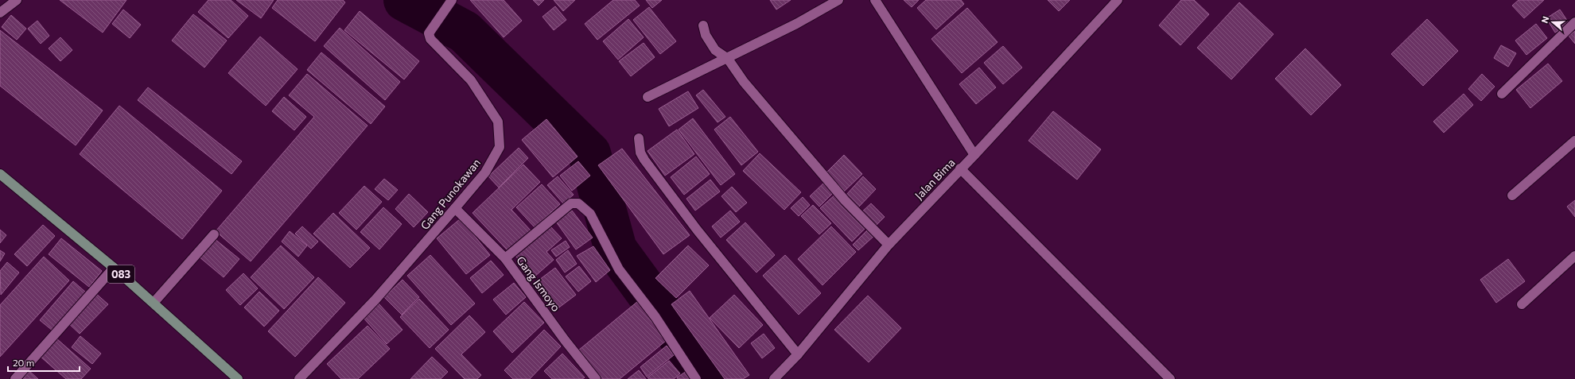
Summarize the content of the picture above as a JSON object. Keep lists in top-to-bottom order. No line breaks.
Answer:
{"streets":{"main road":["083"],"street":["Jalan Bima","Gang Punokawan","Gang Ismoyo"]},"crossings":[["Gang Punokawan","Gang Ismoyo"]],"scale_bar":"20 m","north":"left"}
